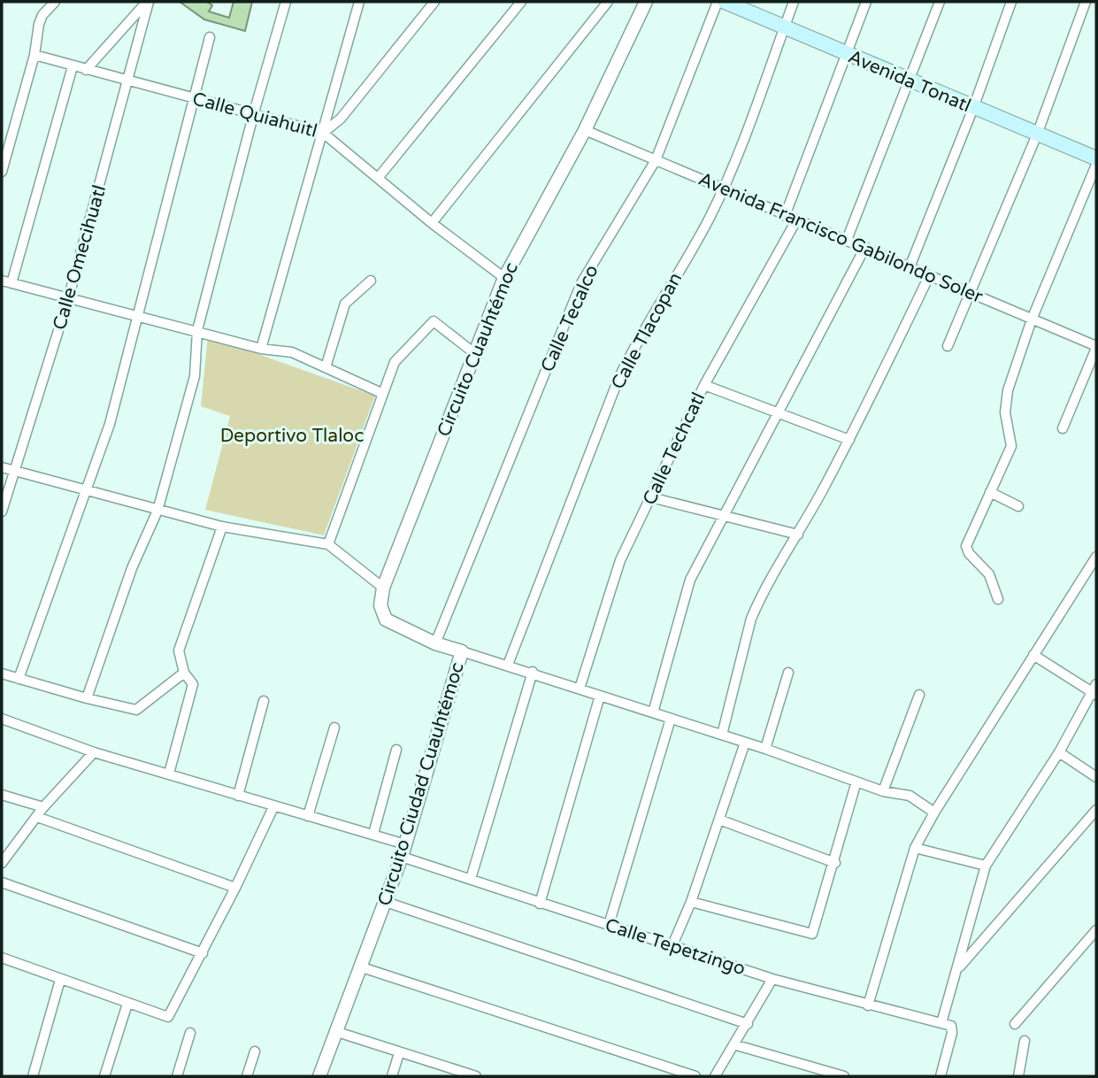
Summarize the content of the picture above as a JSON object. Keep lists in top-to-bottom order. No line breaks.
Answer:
{"streets":{"main road":["Avenida Tonatl"],"street":["Calle Quiahuitl","Avenida Francisco Gabilondo Soler","Calle Omecihuatl","Calle Tecalco","Calle Tlacopan","Circuito Cuauhtémoc","Calle Techcatl","Circuito Ciudad Cuauhtémoc","Calle Tepetzingo"]},"crossings":[["Avenida Tonatl","Calle Tlacopan"],["Calle Quiahuitl","Calle Omecihuatl"],["Calle Quiahuitl","Circuito Cuauhtémoc"],["Avenida Francisco Gabilondo Soler","Calle Tecalco"],["Avenida Francisco Gabilondo Soler","Calle Tlacopan"],["Avenida Francisco Gabilondo Soler","Circuito Cuauhtémoc"],["Avenida Francisco Gabilondo Soler","Calle Techcatl"],["Calle Tecalco","Circuito Ciudad Cuauhtémoc"],["Circuito Cuauhtémoc","Circuito Ciudad Cuauhtémoc"],["Circuito Ciudad Cuauhtémoc","Calle Tepetzingo"]],"parks":["Deportivo Tlaloc"]}
